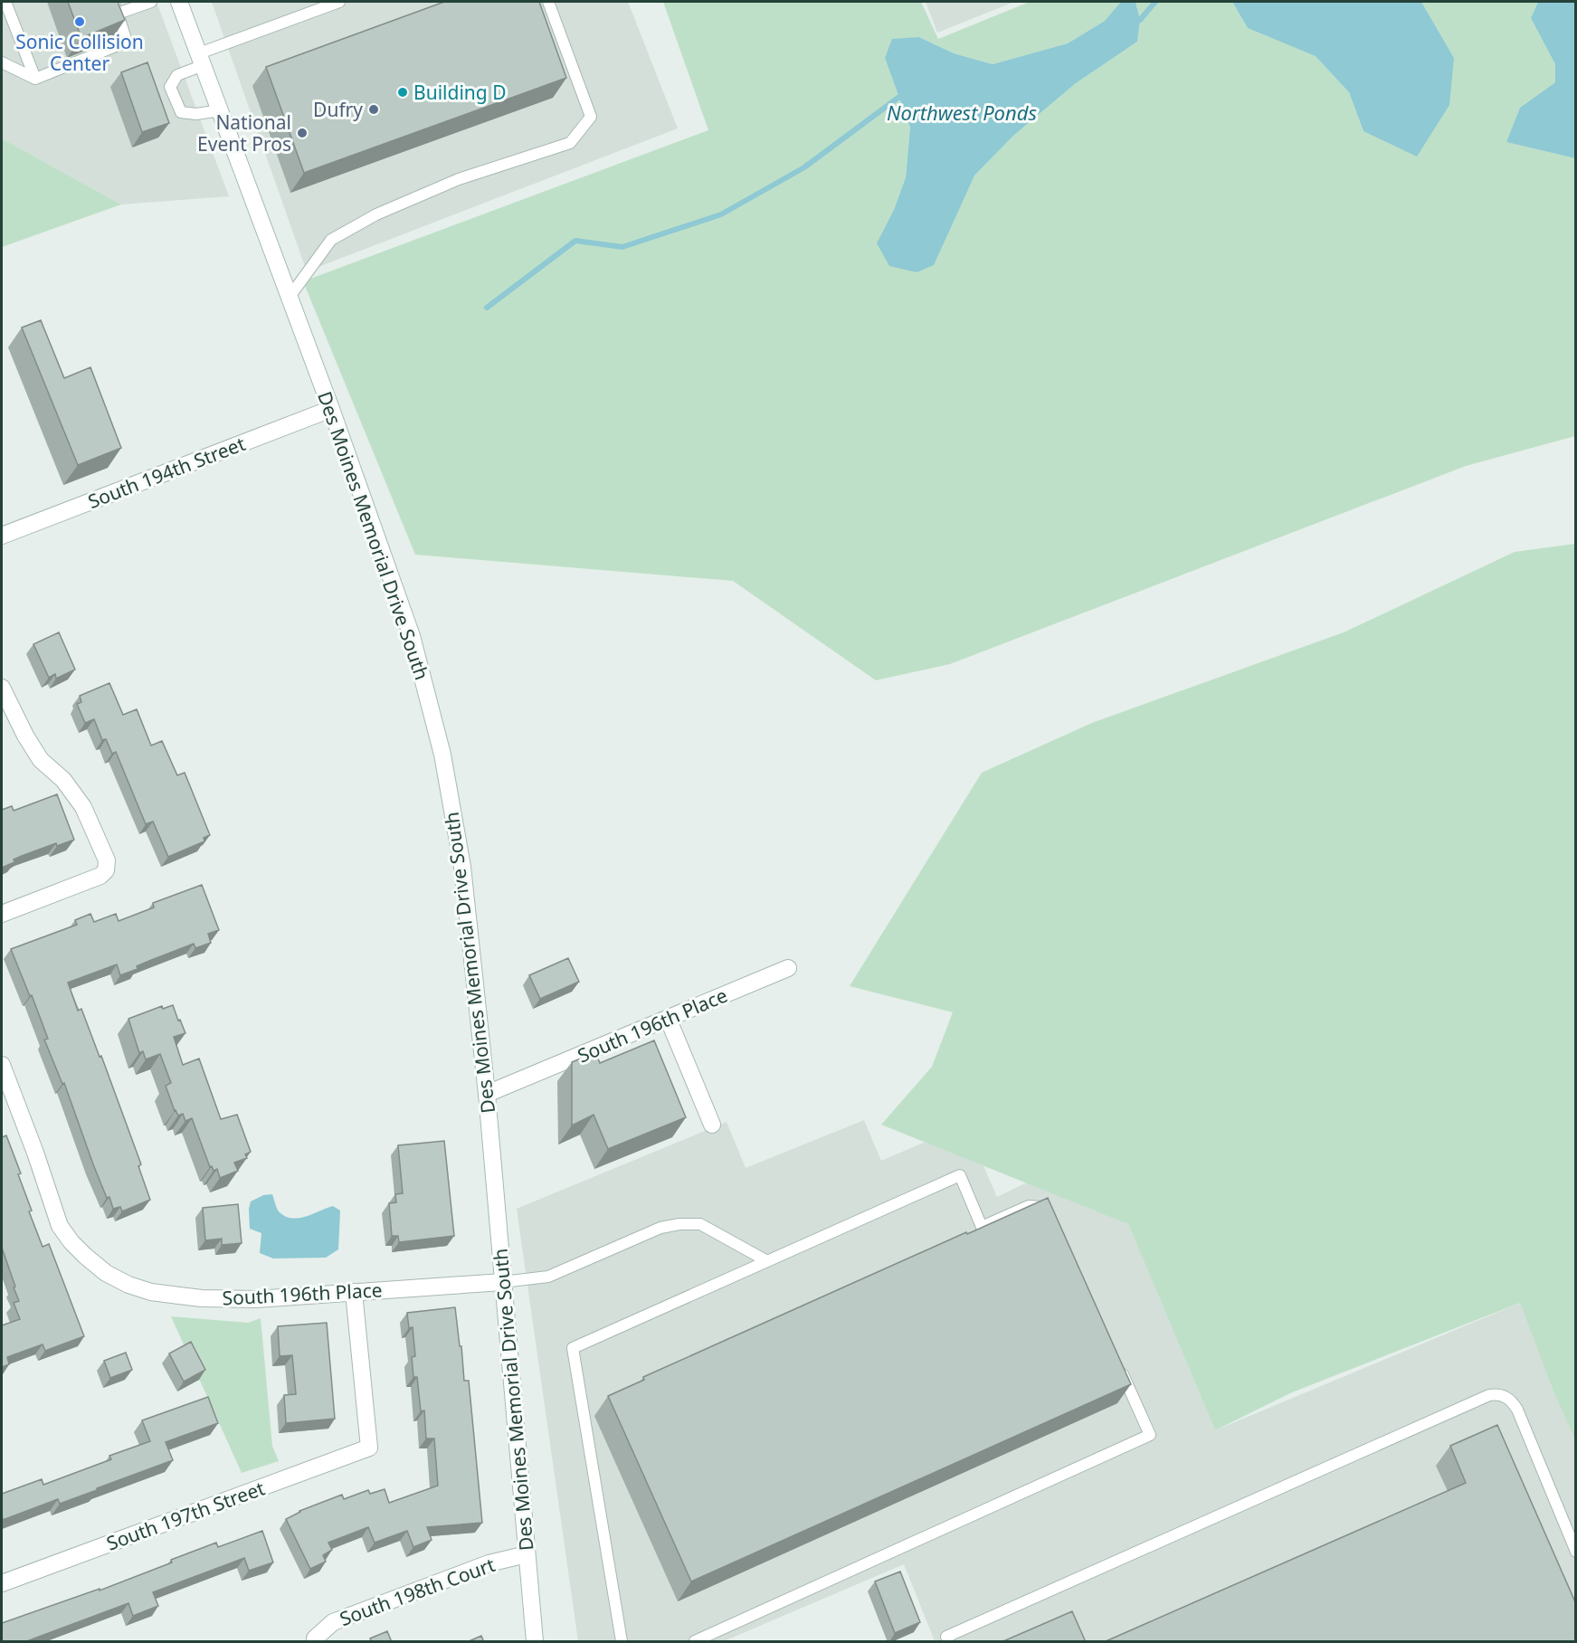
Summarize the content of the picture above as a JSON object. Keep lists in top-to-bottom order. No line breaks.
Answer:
{"streets":{"street":["South 194th Street","Des Moines Memorial Drive South","South 196th Place","South 197th Street","South 198th Court"]},"crossings":[["South 194th Street","Des Moines Memorial Drive South"],["Des Moines Memorial Drive South","South 196th Place"],["Des Moines Memorial Drive South","South 198th Court"],["South 196th Place","South 197th Street"]],"water":["Northwest Ponds"],"places":["Sonic Collision Center","Building D","Dufry","National Event Pros"]}
